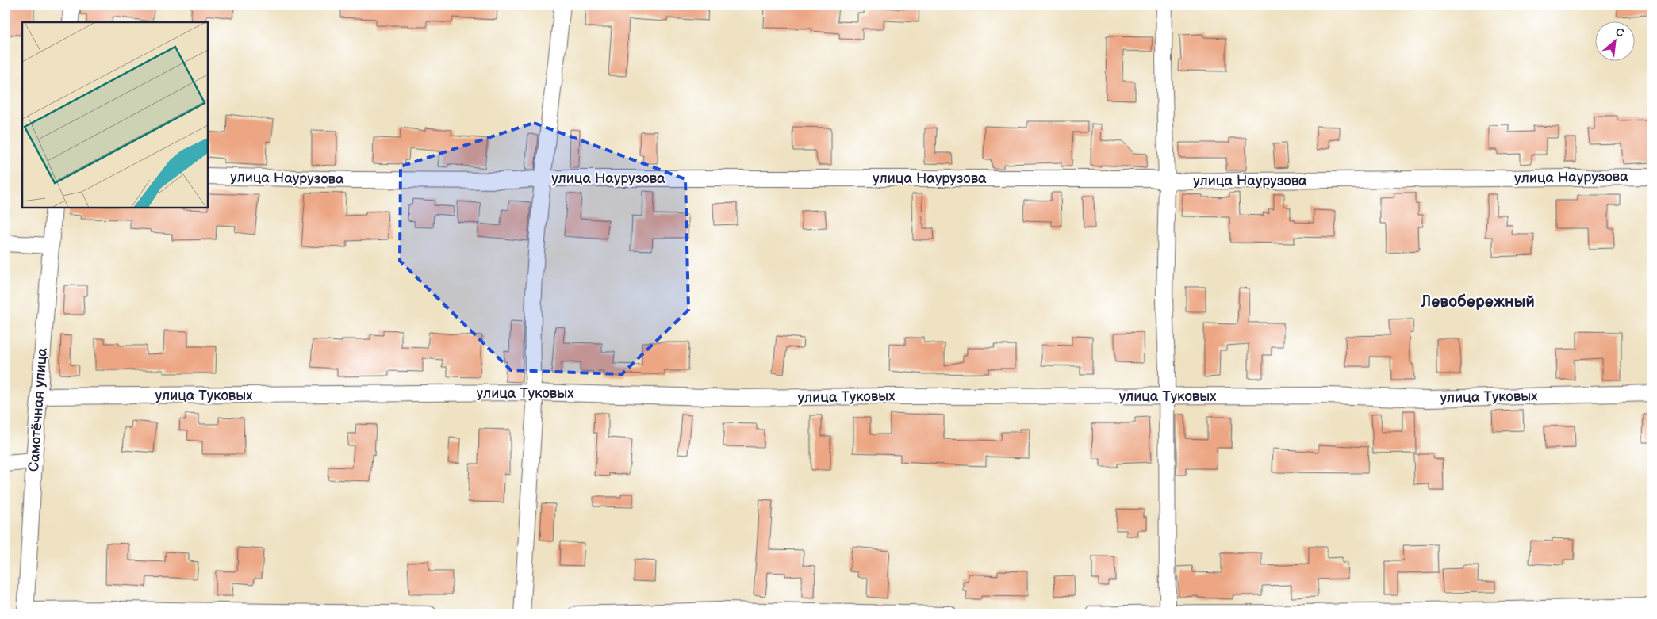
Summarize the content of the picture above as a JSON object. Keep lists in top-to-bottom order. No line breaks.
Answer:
{"streets":{"street":["улица Наурузова","улица Туковых","Самотёчная улица"]},"crossings":[["улица Туковых","Самотёчная улица"]],"districts":["Левобережный"],"north":"top right"}
